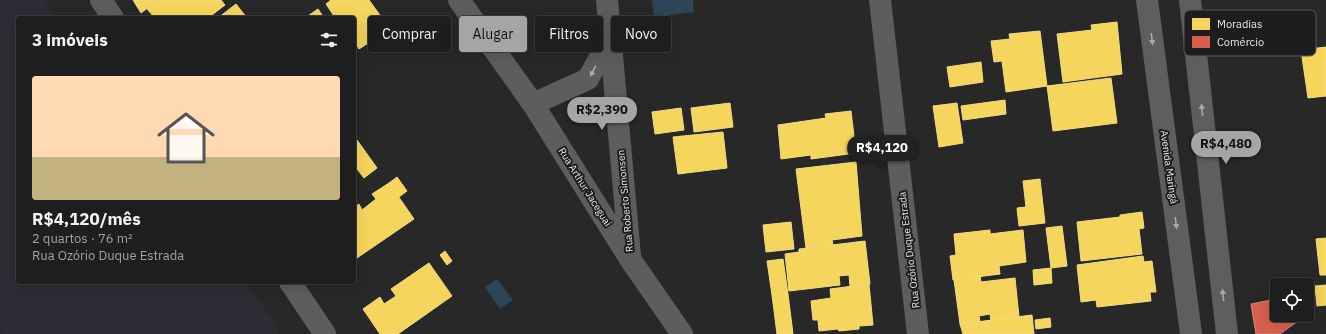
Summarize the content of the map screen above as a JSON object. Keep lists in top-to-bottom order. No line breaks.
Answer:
{"streets":{"main road":["Avenida Maringá"],"street":["Rua Arthur Jaceguai","Rua Roberto Simonsen","Rua Ozório Duque Estrada"]},"crossings":[["Rua Arthur Jaceguai","Rua Roberto Simonsen"]],"legend":["Moradias","Comércio"],"page":{"chip":["Comprar","Alugar","Filtros","Novo"],"heading":"3 imóveis","list":[{"name":"R$4,120/mês","note":"2 quartos · 76 m² · Rua Ozório Duque Estrada"}],"price":["R$2,390","R$4,480","R$4,120"]}}
